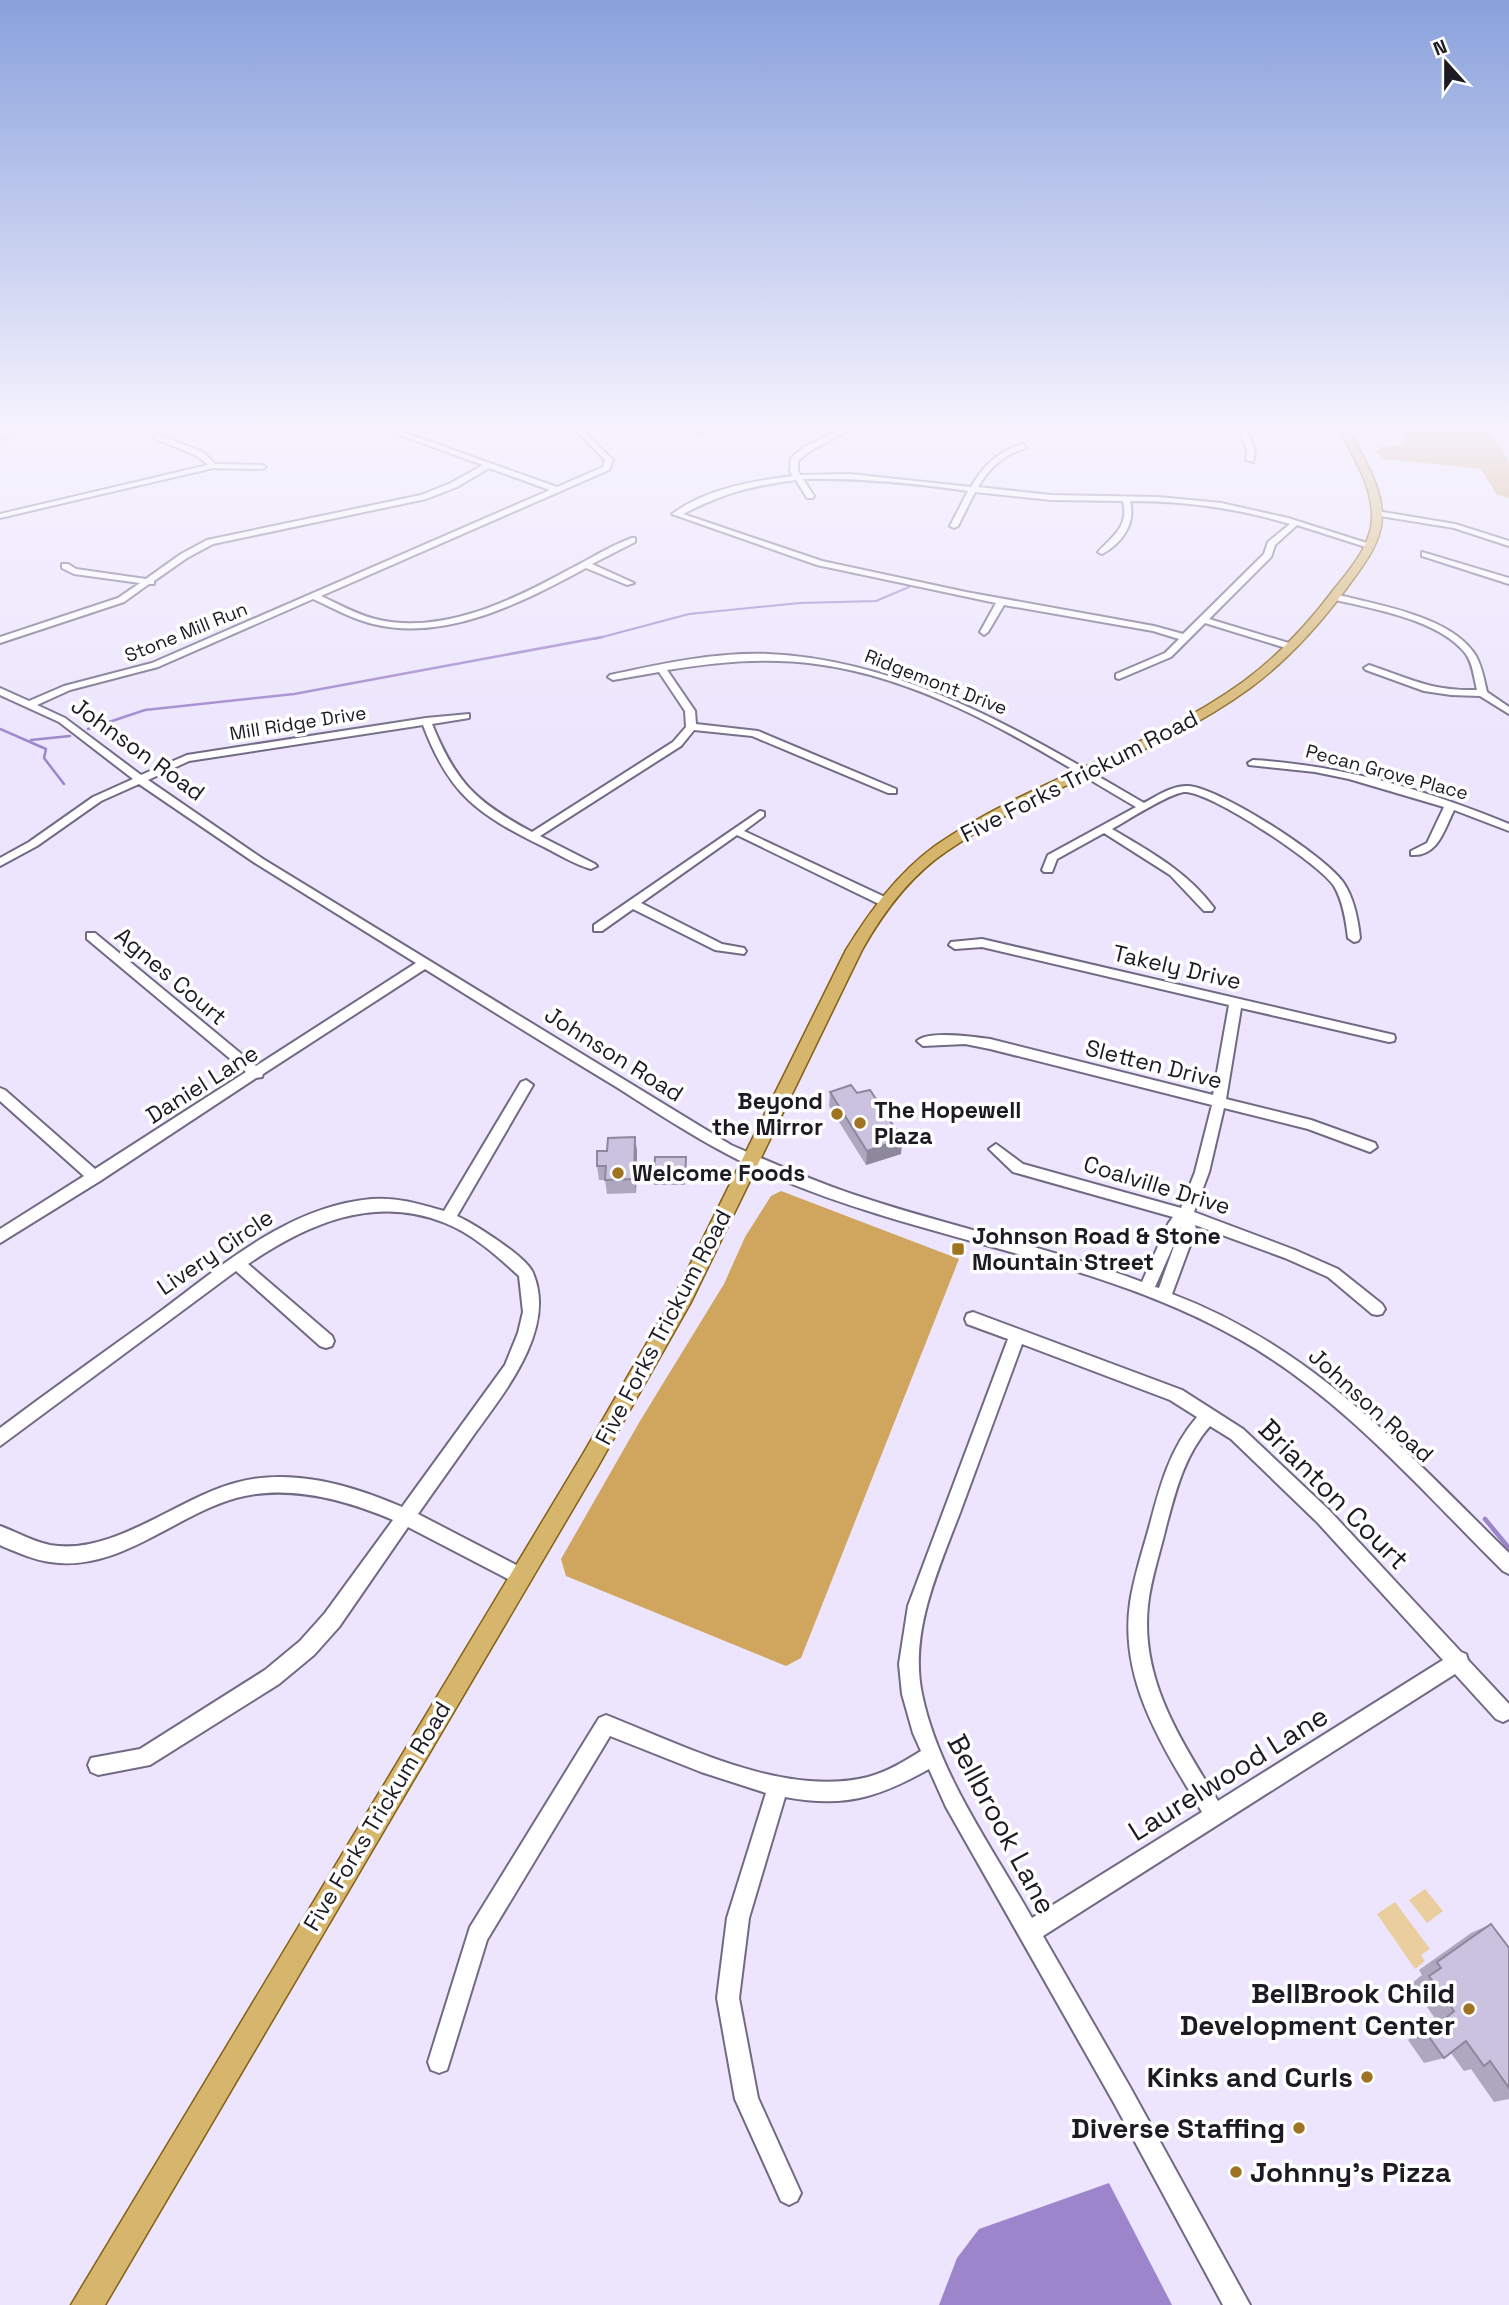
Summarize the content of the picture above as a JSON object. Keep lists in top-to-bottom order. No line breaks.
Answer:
{"streets":{"main road":["Five Forks Trickum Road"],"street":["Stone Mill Run","Ridgemont Drive","Mill Ridge Drive","Johnson Road","Pecan Grove Place","Takely Drive","Agnes Court","Sletten Drive","Daniel Lane","Coalville Drive","Livery Circle","Brianton Court","Laurelwood Lane","Bellbrook Lane"]},"crossings":[["Stone Mill Run","Johnson Road"],["Ridgemont Drive","Five Forks Trickum Road"],["Mill Ridge Drive","Johnson Road"],["Johnson Road","Five Forks Trickum Road"],["Johnson Road","Daniel Lane"],["Agnes Court","Daniel Lane"],["Brianton Court","Laurelwood Lane"],["Brianton Court","Bellbrook Lane"],["Laurelwood Lane","Bellbrook Lane"]],"places":{"other":["Beyond the Mirror","The Hopewell Plaza","Welcome Foods","BellBrook Child Development Center","Kinks and Curls","Diverse Staffing","Johnny's Pizza"],"transit":["Johnson Road & Stone Mountain Street"]},"north":"top"}
